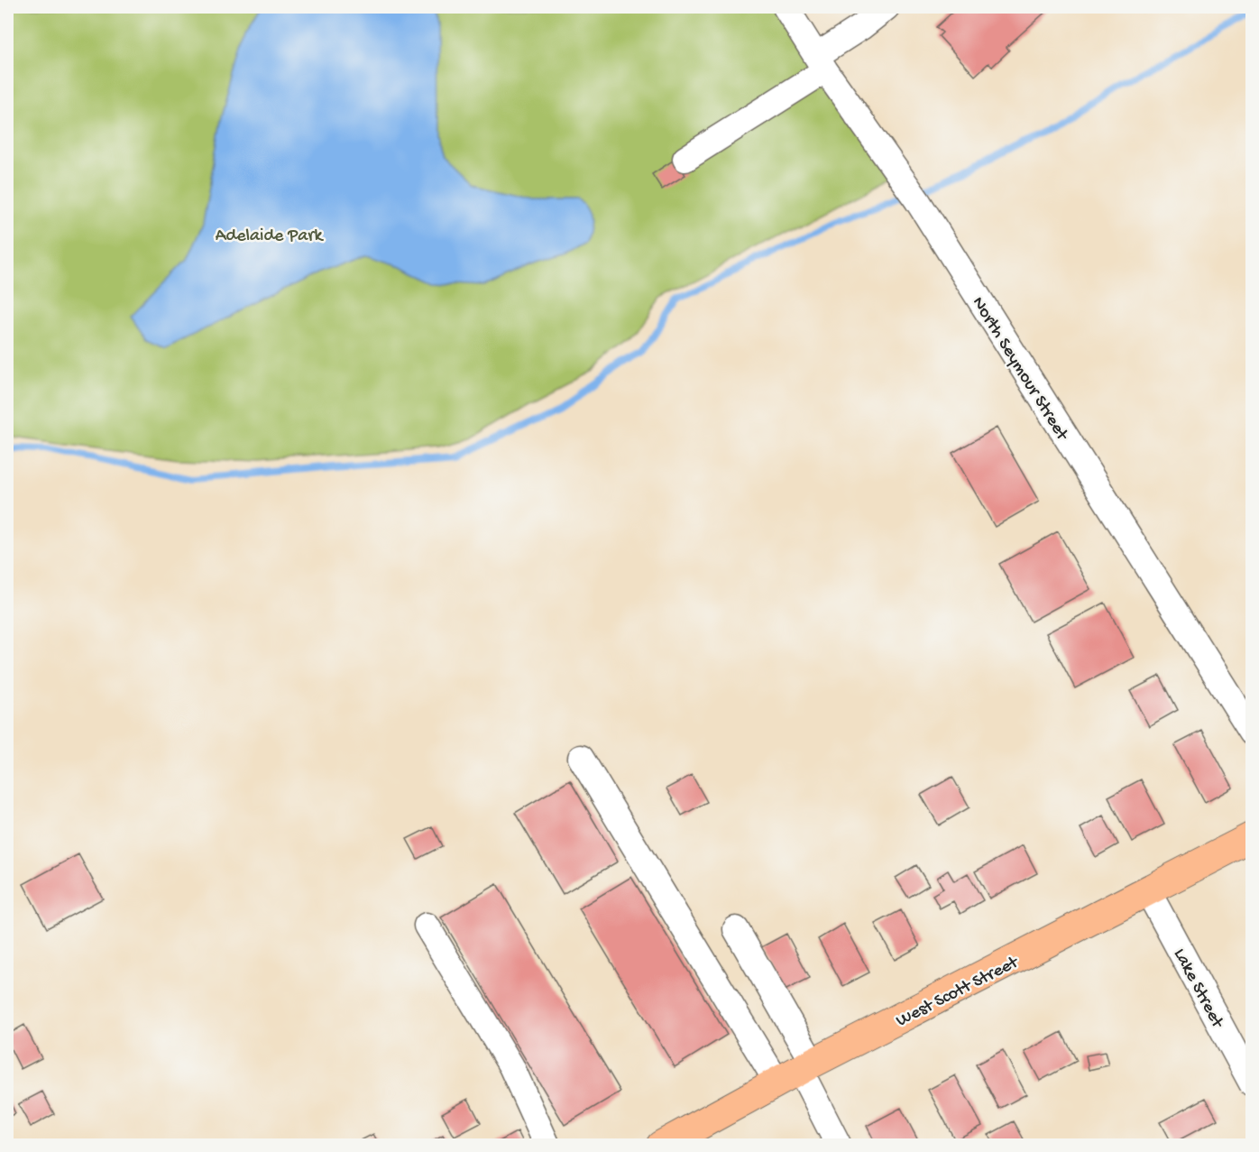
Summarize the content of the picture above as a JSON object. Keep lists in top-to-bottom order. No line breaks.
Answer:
{"streets":{"main road":["West Scott Street"],"street":["North Seymour Street","Lake Street"]},"crossings":[["Lake Street","West Scott Street"]],"parks":["Adelaide Park"]}
